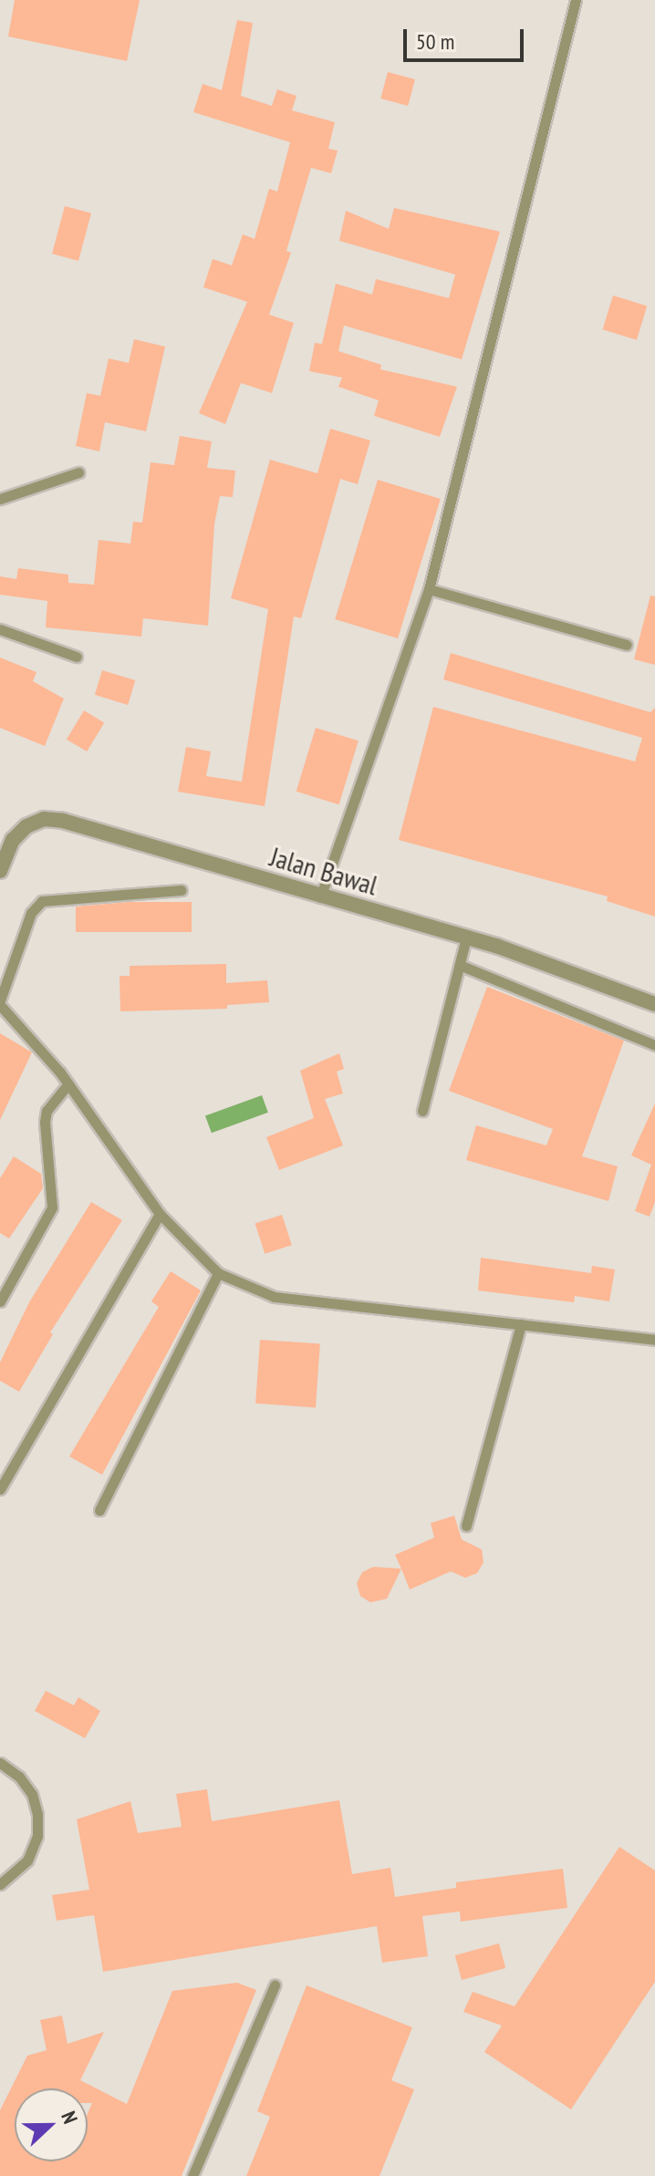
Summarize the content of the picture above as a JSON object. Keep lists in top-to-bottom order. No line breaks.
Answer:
{"streets":{"street":["Jalan Bawal"]},"scale_bar":"50 m","north":"right"}
